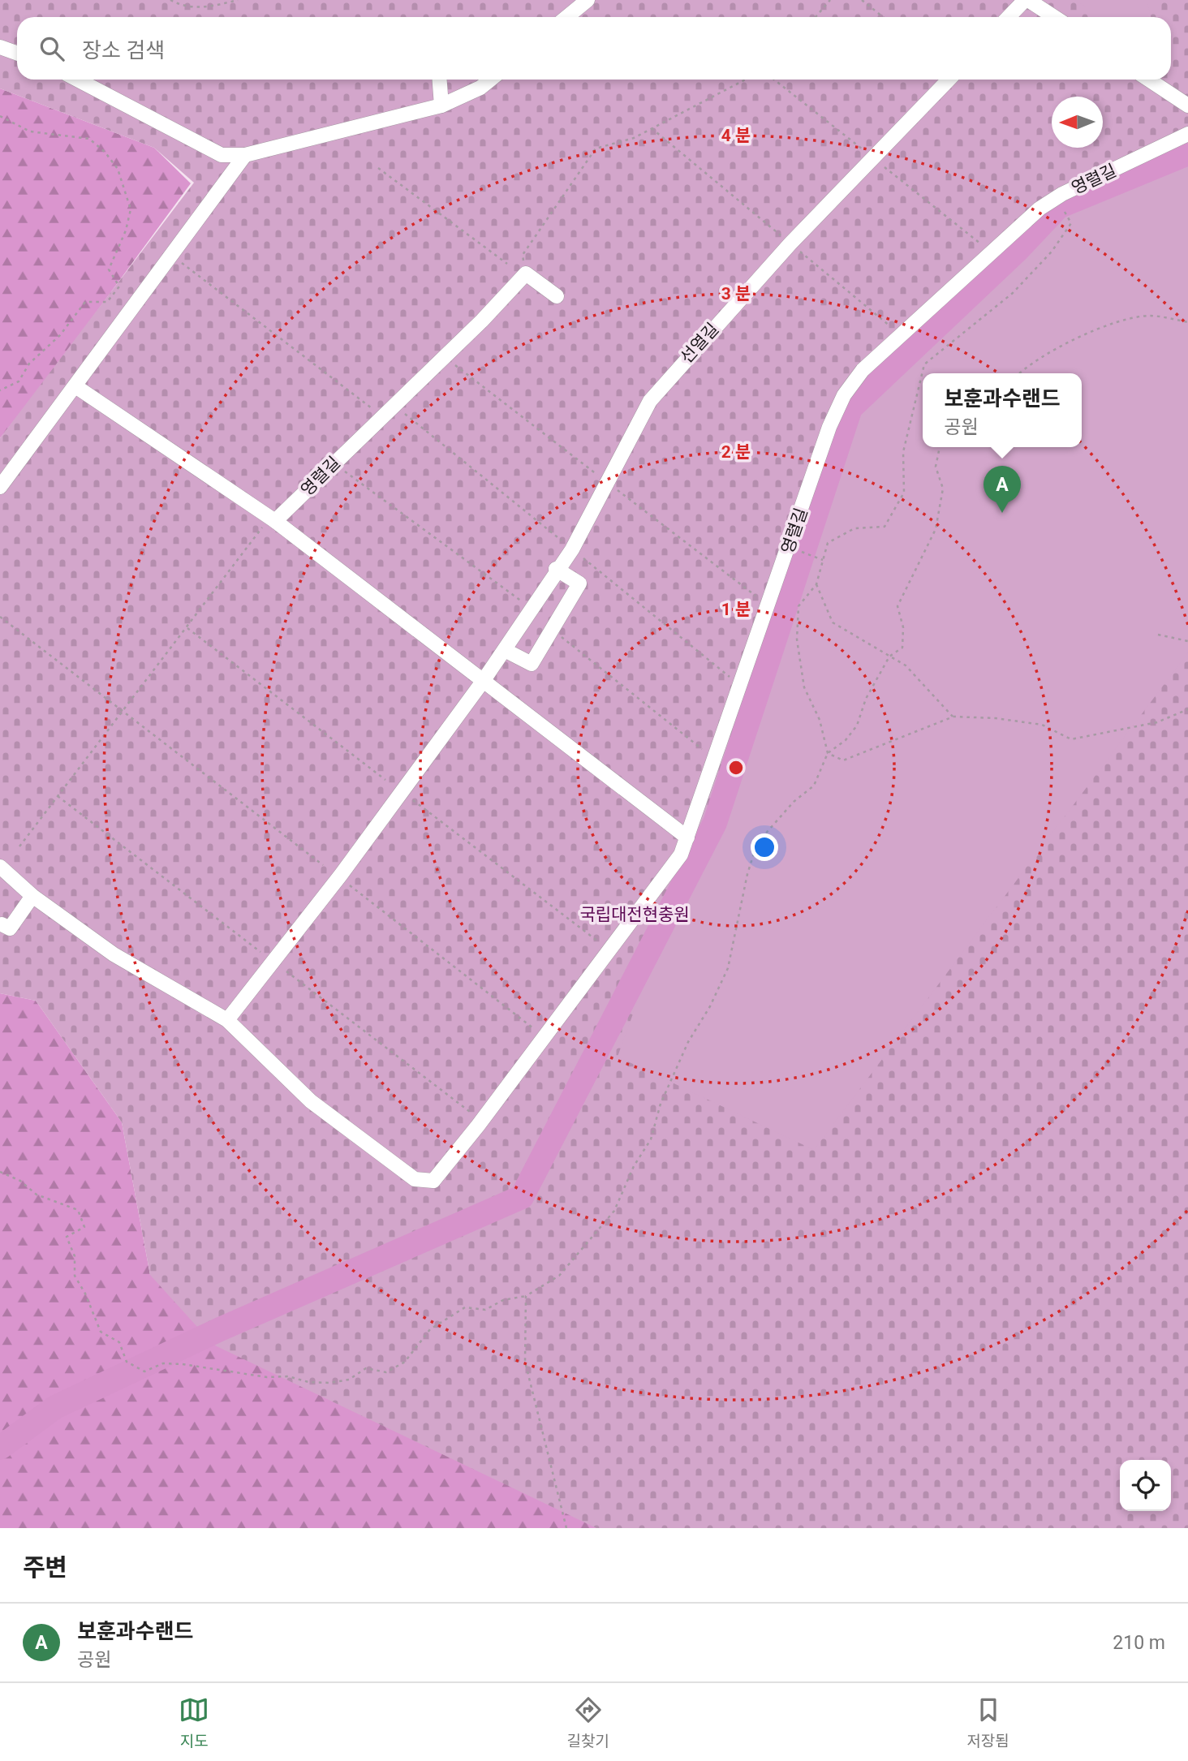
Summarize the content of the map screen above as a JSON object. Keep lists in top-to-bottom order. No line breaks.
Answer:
{"streets":{"lane":["영렬길","선열길"]},"parks":["국립대전현충원"],"north":"left","page":{"search":"장소 검색","popup":["보훈과수랜드","공원"],"pins":"A","heading":"주변","list":[{"mark":"A","name":"보훈과수랜드","note":"공원","value":"210 m"}],"nav":["지도","길찾기","저장됨"]},"rings":["4 분","3 분","2 분","1 분"]}
